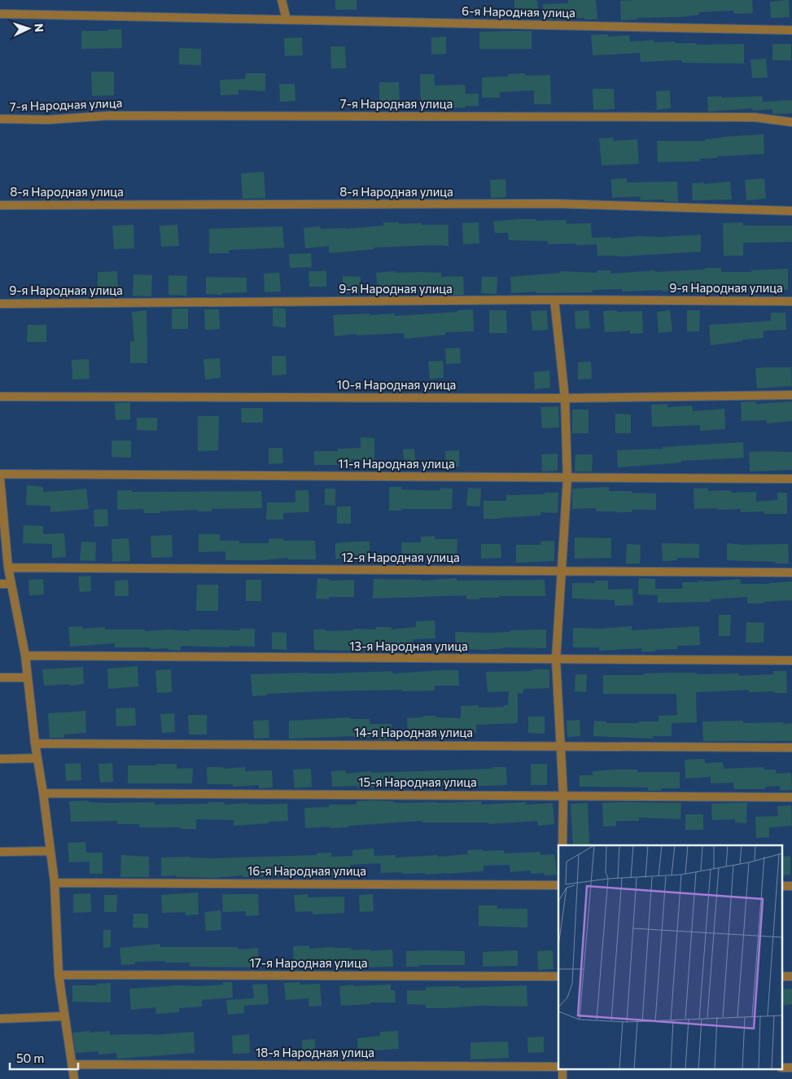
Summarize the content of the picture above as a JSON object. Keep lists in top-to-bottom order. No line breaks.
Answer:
{"streets":{"street":["6-я Народная улица","7-я Народная улица","8-я Народная улица","9-я Народная улица","10-я Народная улица","11-я Народная улица","12-я Народная улица","13-я Народная улица","14-я Народная улица","15-я Народная улица","16-я Народная улица","17-я Народная улица","18-я Народная улица"]},"scale_bar":"50 m","north":"right"}
